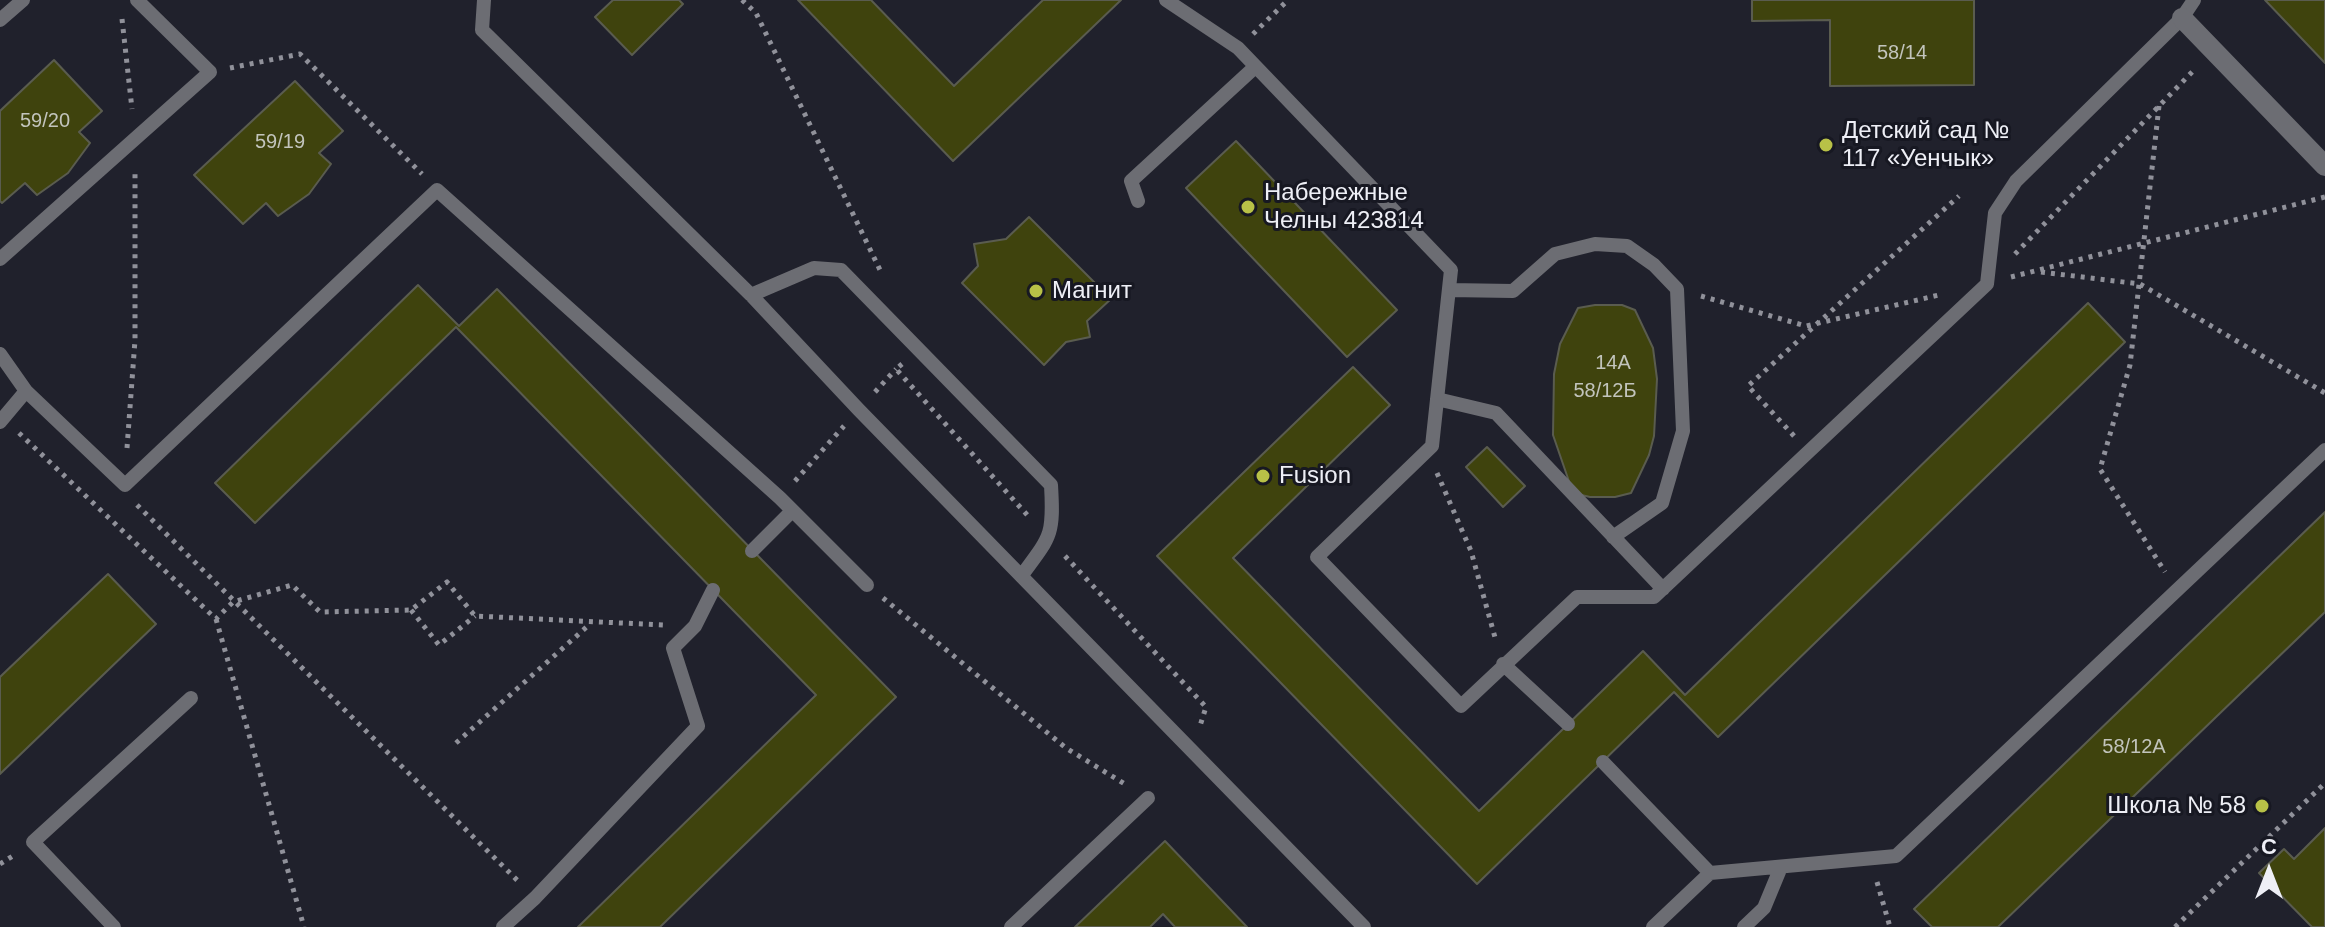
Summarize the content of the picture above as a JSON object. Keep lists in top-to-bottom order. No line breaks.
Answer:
{"places":["Детский сад № 117 «Уенчык»","Набережные Челны 423814","Магнит","Fusion","Школа № 58"],"house_numbers":["58/14","59/20","59/19","14А","58/12Б","58/12А"],"north":"top"}
